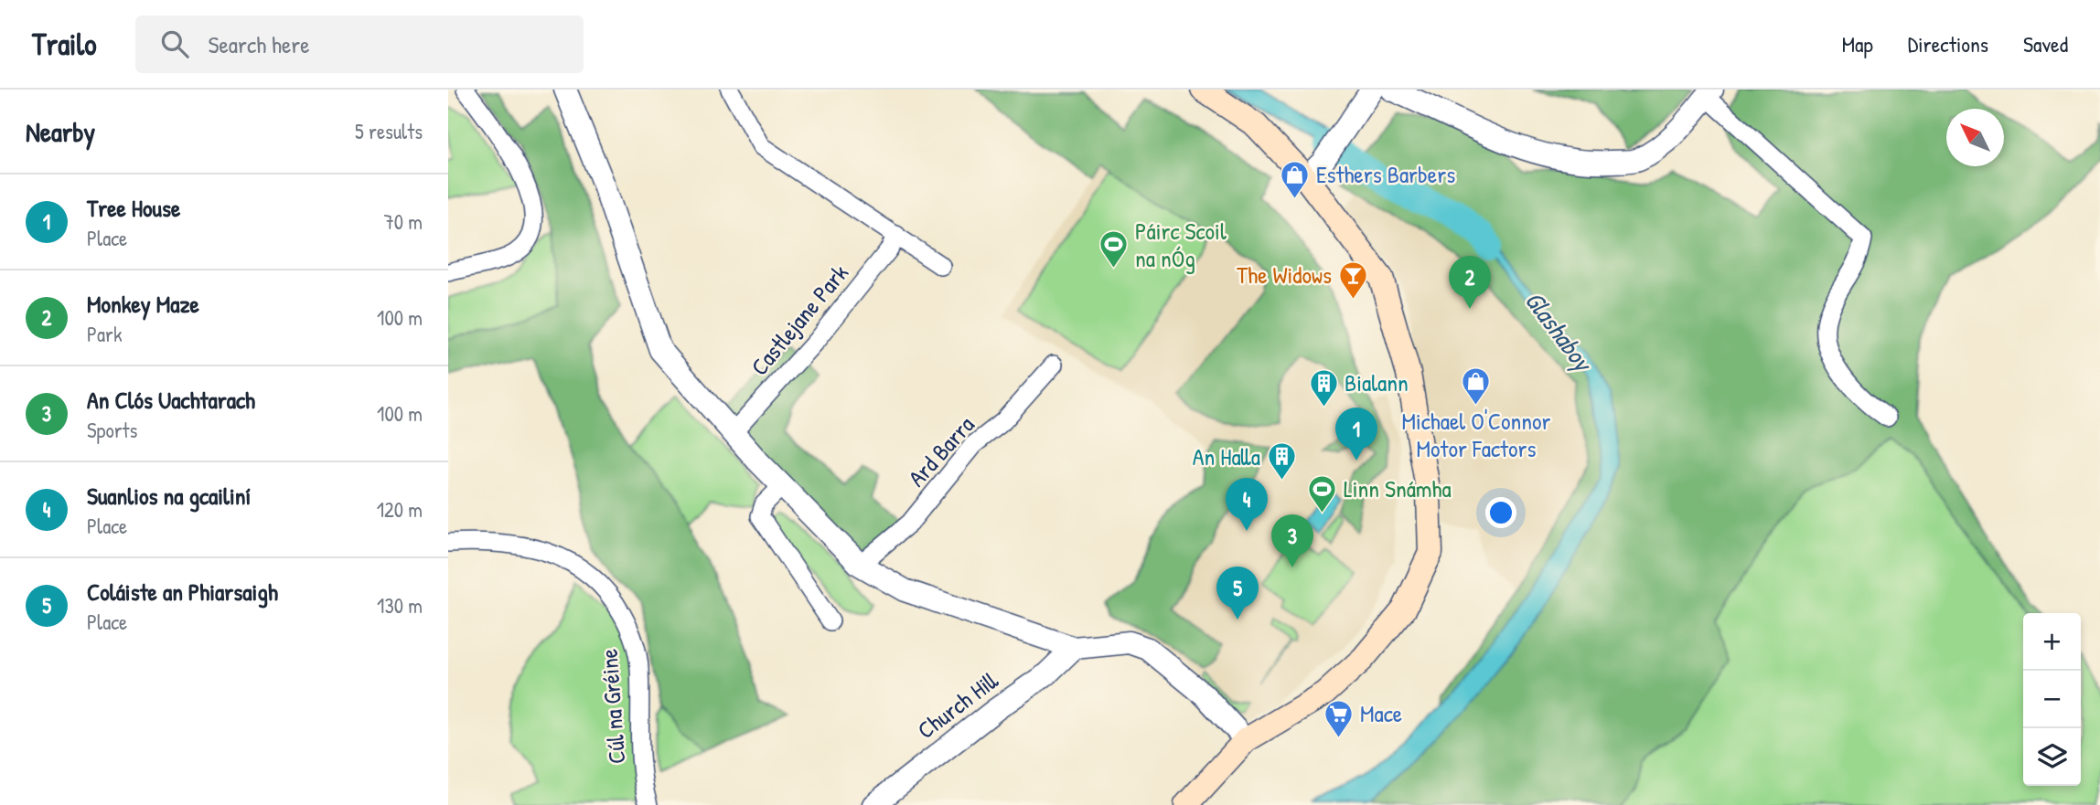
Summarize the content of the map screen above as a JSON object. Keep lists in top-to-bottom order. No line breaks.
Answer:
{"streets":{"street":["Castlejane Park","Ard Barra","Church Hill","Cúl na Gréine"]},"water":["Glashaboy"],"places":{"shop":["Esthers Barbers","Michael O'Connor Motor Factors"],"sports":["Páirc Scoil na nÓg","Linn Snámha"],"bar":["The Widows"],"building":["Bialann","An Halla"],"supermarket":["Mace"]},"north":"top left","page":{"header":"Trailo","search":"Search here","nav":["Map","Directions","Saved"],"heading":["Nearby","5 results"],"list":[{"mark":"1","name":"Tree House","note":"Place","value":"70 m"},{"mark":"2","name":"Monkey Maze","note":"Park","value":"100 m"},{"mark":"3","name":"An Clós Uachtarach","note":"Sports","value":"100 m"},{"mark":"4","name":"Suanlios na gcailiní","note":"Place","value":"120 m"},{"mark":"5","name":"Coláiste an Phiarsaigh","note":"Place","value":"130 m"}],"pins":["2","1","4","3","5"],"map_buttons":["+","−"]}}
